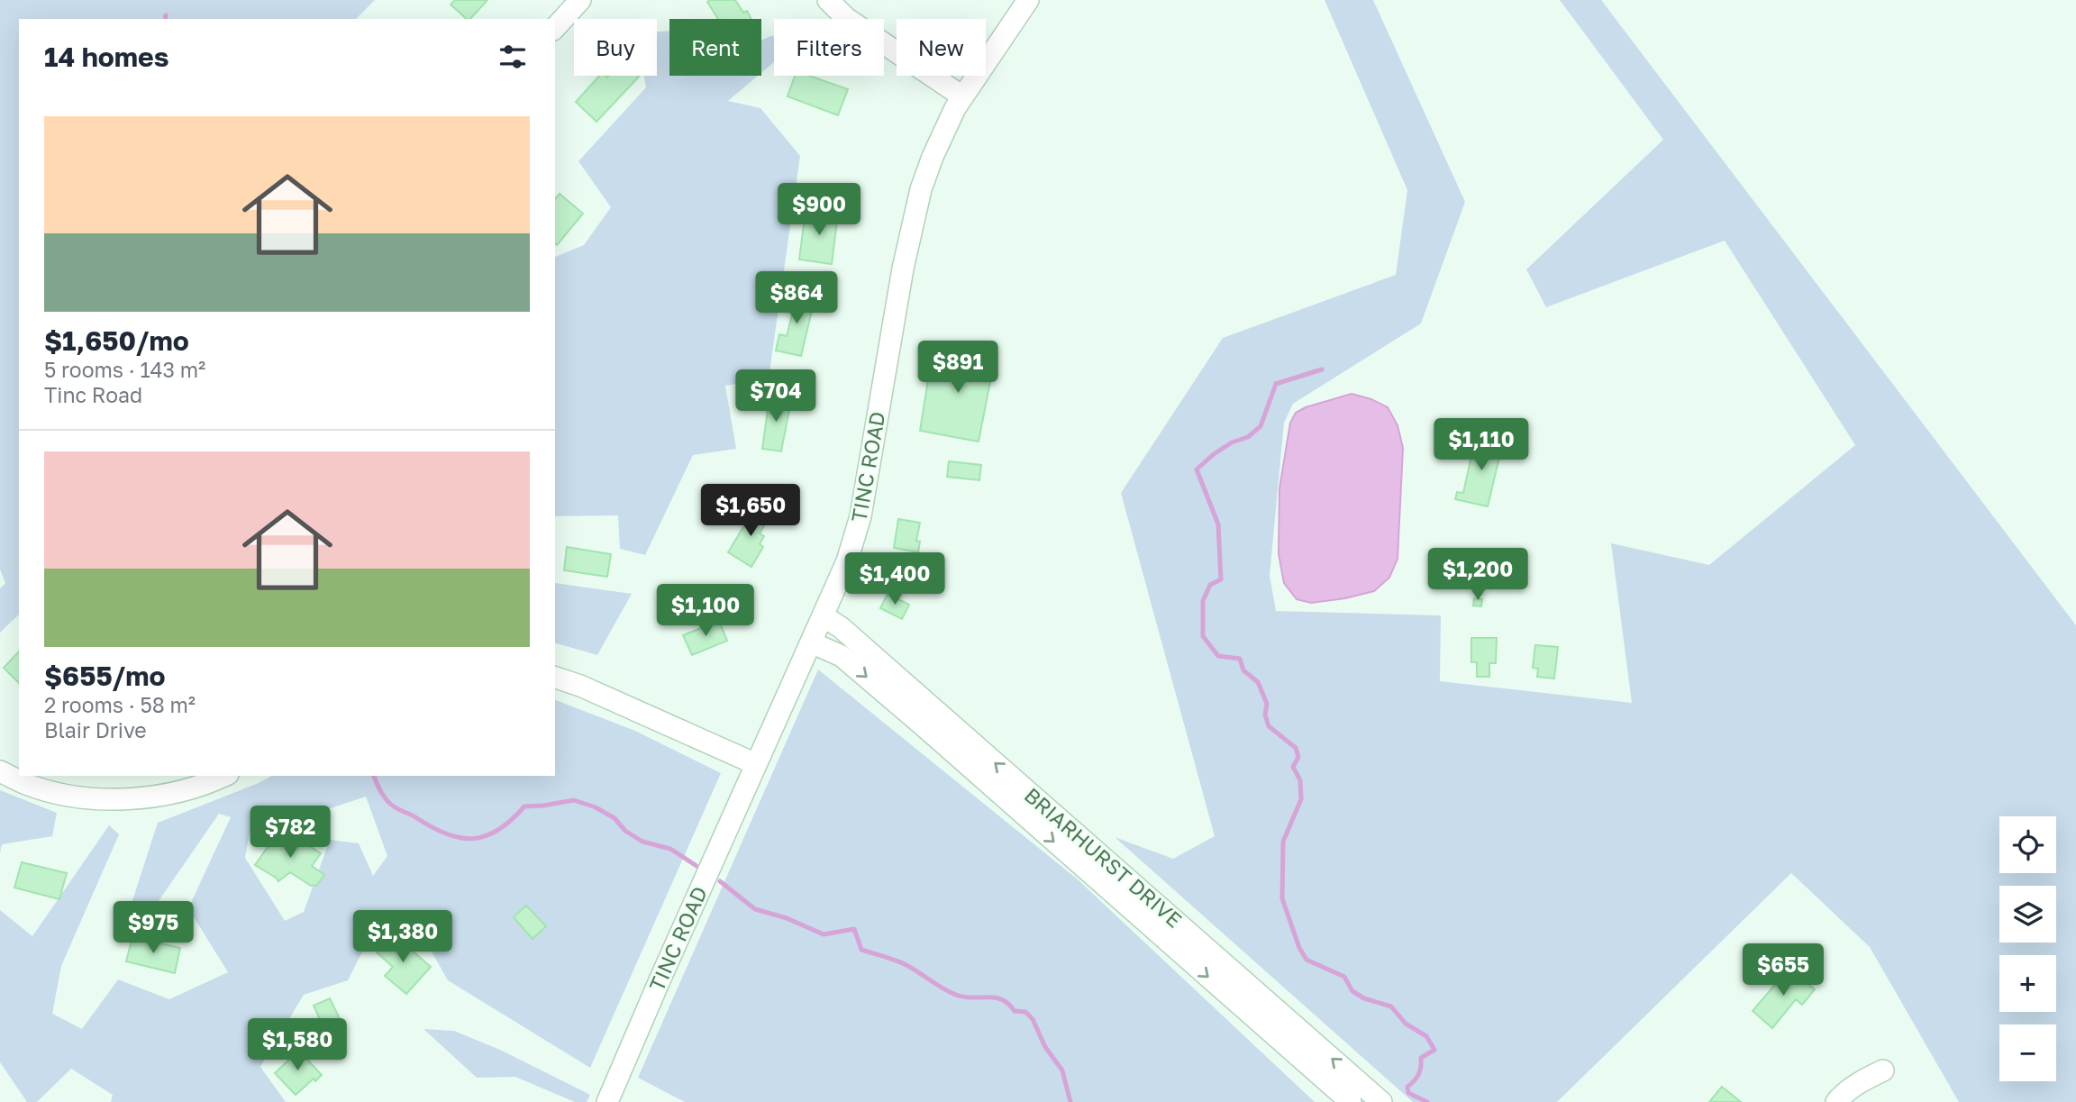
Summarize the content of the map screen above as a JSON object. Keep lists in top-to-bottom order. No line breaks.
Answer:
{"streets":{"street":["TINC ROAD","BRIARHURST DRIVE"]},"crossings":[["TINC ROAD","BRIARHURST DRIVE"]],"page":{"chip":["Buy","Rent","Filters","New"],"heading":"14 homes","list":[{"name":"$1,650/mo","note":"5 rooms · 143 m² · Tinc Road"},{"name":"$655/mo","note":"2 rooms · 58 m² · Blair Drive"}],"price":["$900","$864","$891","$704","$1,110","$1,650","$1,200","$1,400","$1,100","$782","$975","$1,380","$655","$1,580"],"map_buttons":["+","−"]}}
